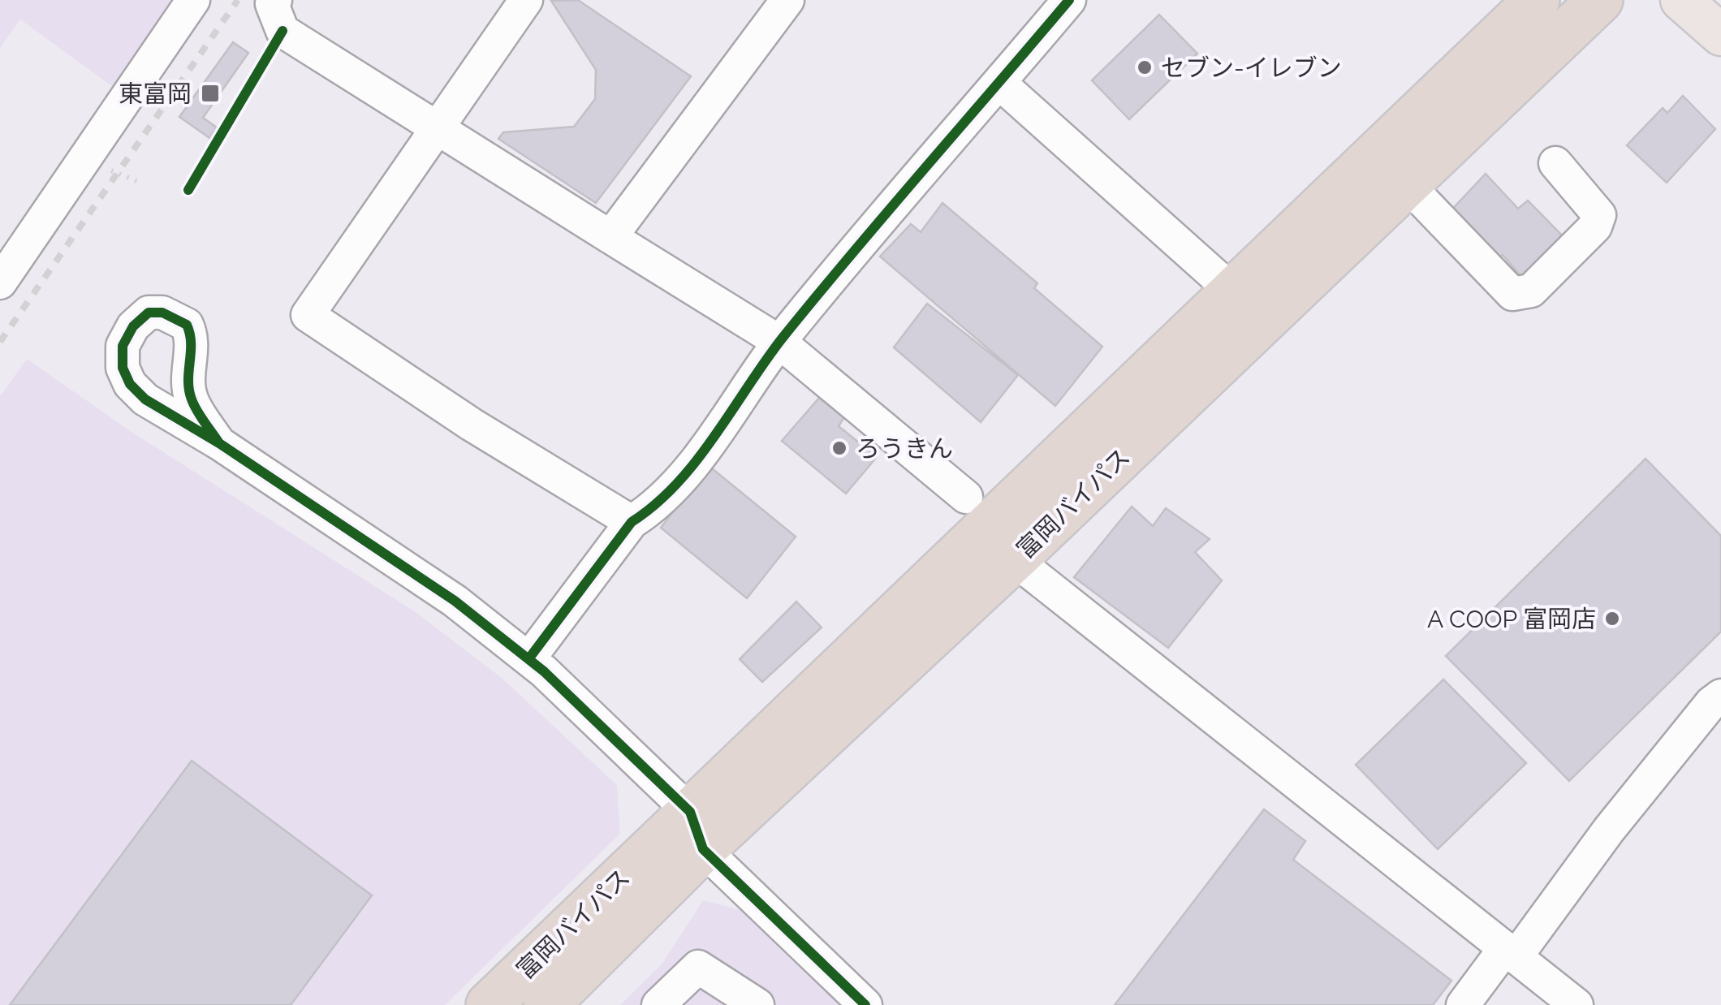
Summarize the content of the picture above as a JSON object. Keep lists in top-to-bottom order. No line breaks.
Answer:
{"streets":{"highway":["富岡バイパス"]},"places":{"other":["セブン-イレブン","ろうきん","A COOP 富岡店"],"transit":["東富岡"]}}
